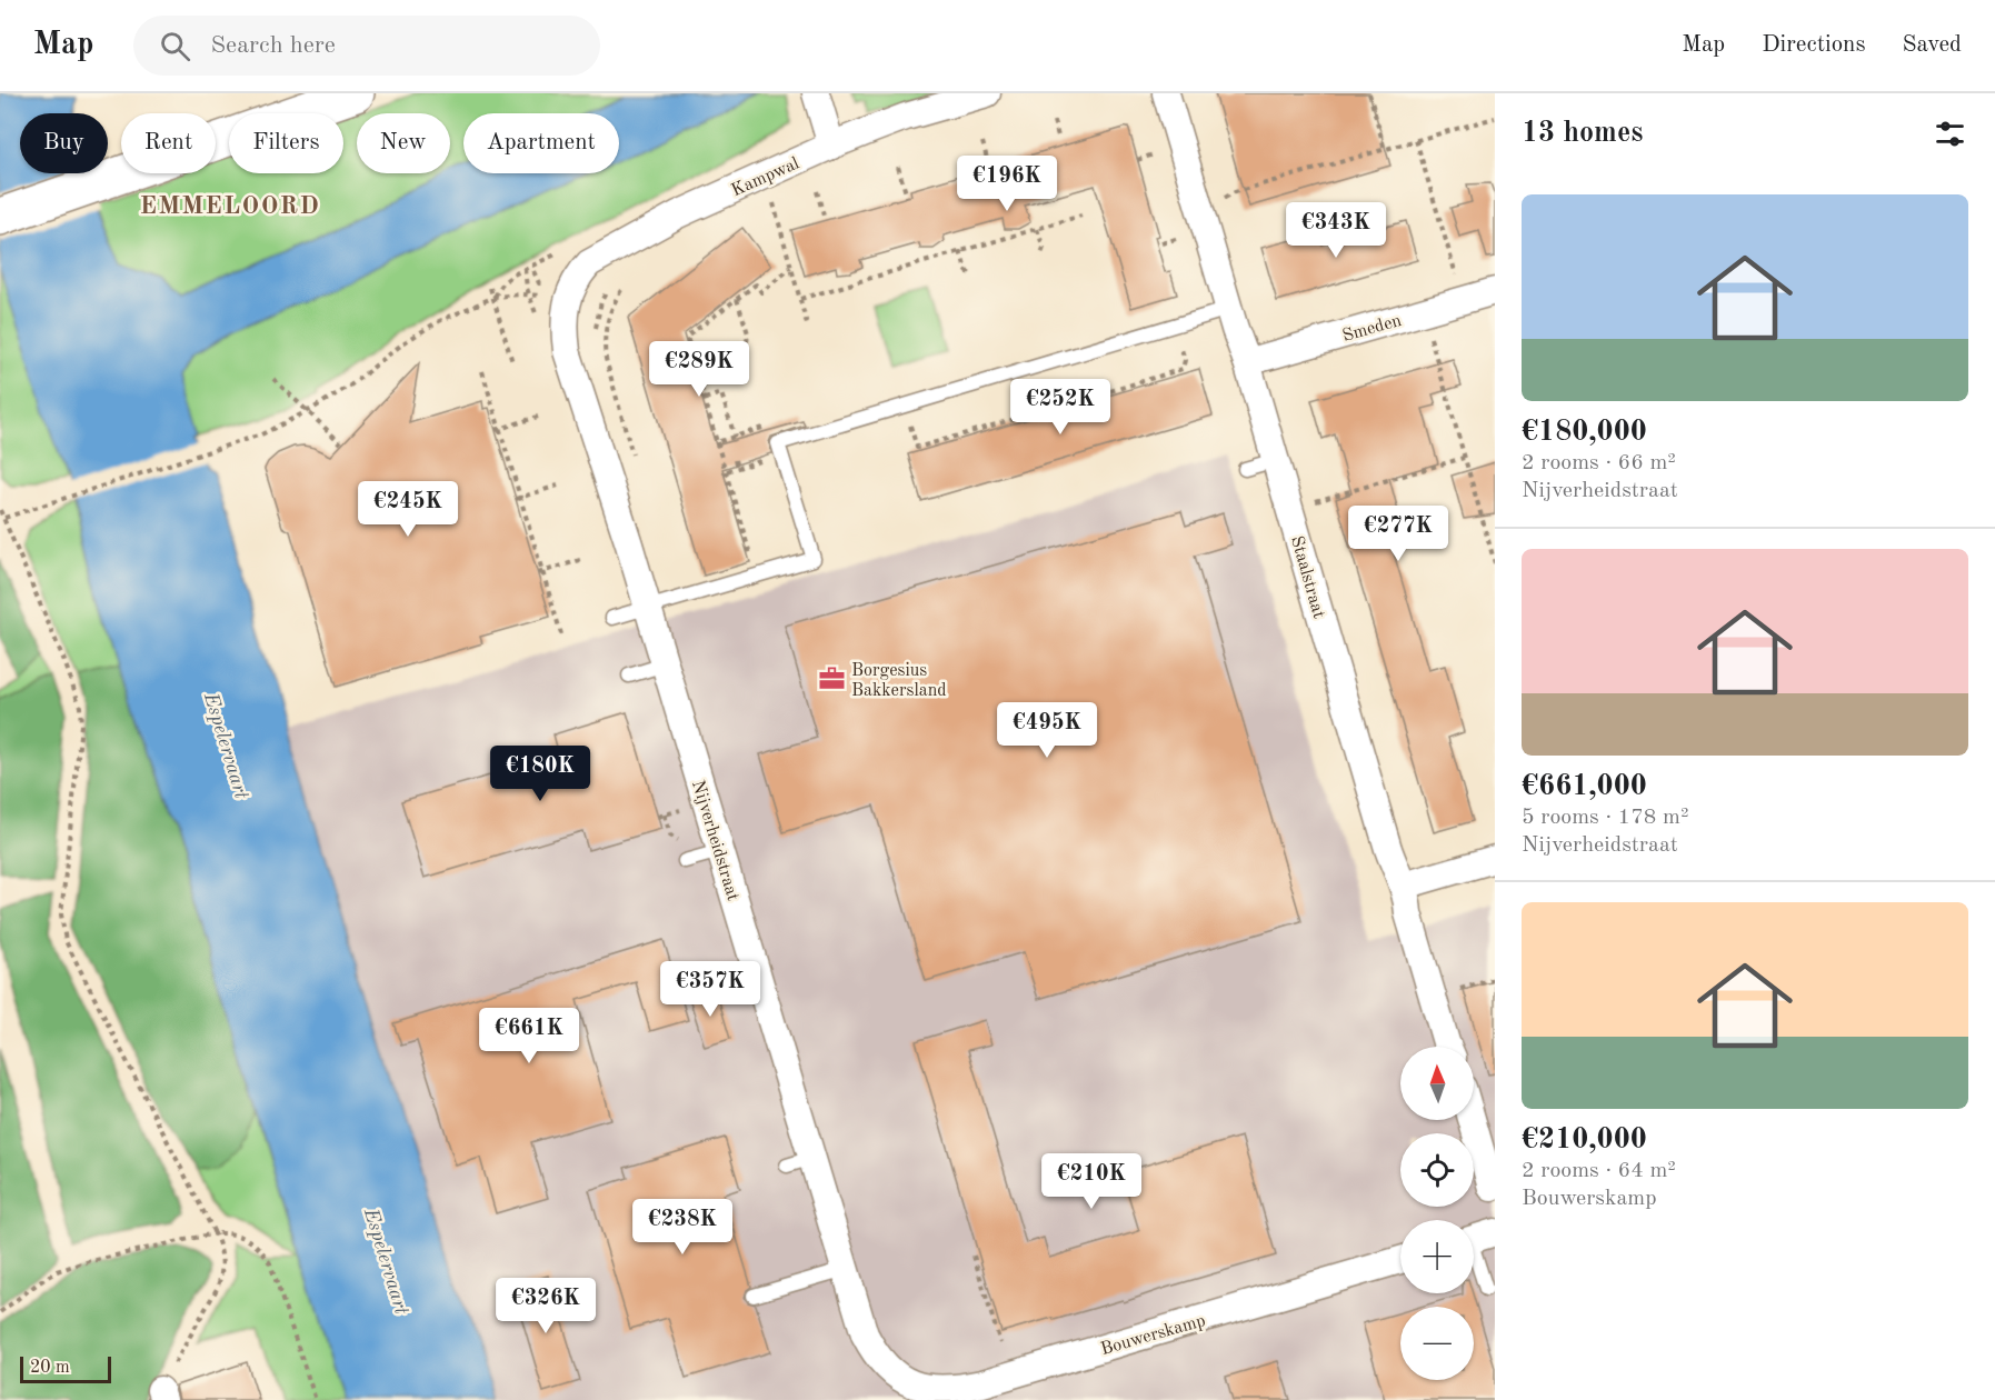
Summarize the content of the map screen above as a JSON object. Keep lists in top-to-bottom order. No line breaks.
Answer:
{"streets":{"street":["Kampwal","Smeden","Staalstraat","Nijverheidstraat","Bouwerskamp"]},"crossings":[["Kampwal","Nijverheidstraat"],["Smeden","Staalstraat"],["Nijverheidstraat","Bouwerskamp"]],"districts":["EMMELOORD"],"water":["Espelervaart"],"places":{"office":["Borgesius Bakkersland"]},"scale_bar":"20 m","north":"top","page":{"header":"Map","search":"Search here","nav":["Map","Directions","Saved"],"heading":"13 homes","chip":["Buy","Rent","Filters","New","Apartment"],"price":["€196K","€343K","€289K","€252K","€245K","€277K","€495K","€180K","€357K","€661K","€210K","€238K","€326K"],"list":[{"name":"€180,000","note":"2 rooms · 66 m² · Nijverheidstraat"},{"name":"€661,000","note":"5 rooms · 178 m² · Nijverheidstraat"},{"name":"€210,000","note":"2 rooms · 64 m² · Bouwerskamp"}],"map_buttons":["+","−"],"scale":"20 m"}}
